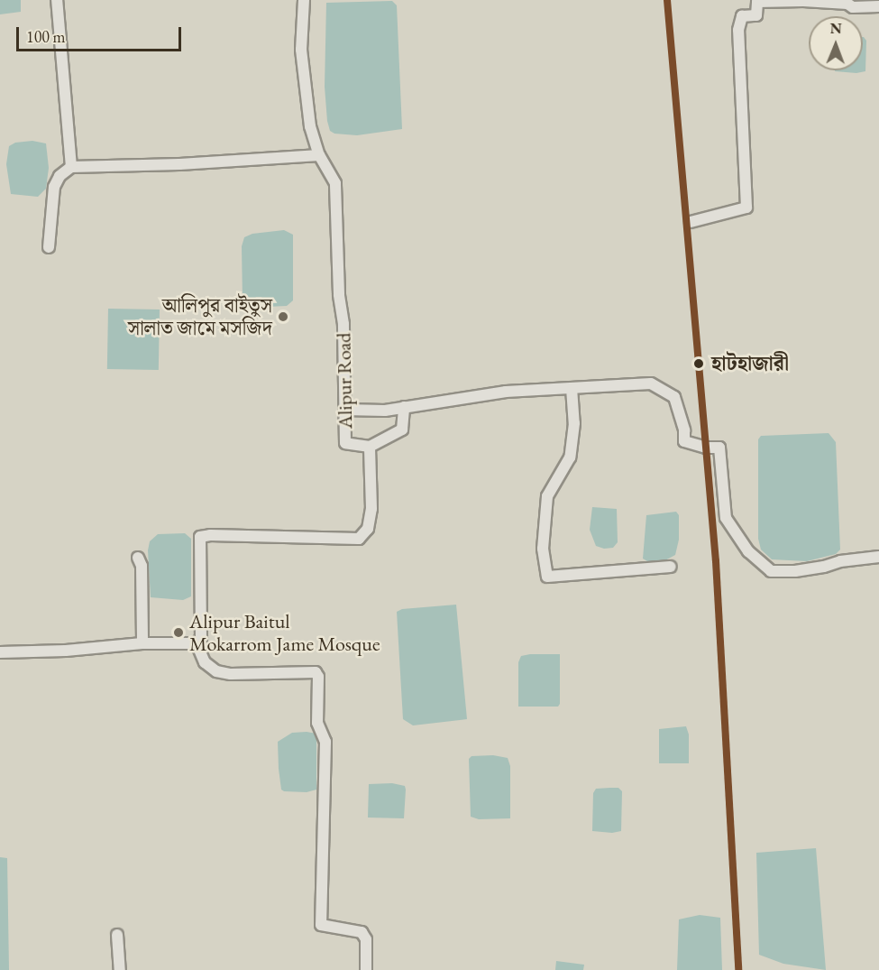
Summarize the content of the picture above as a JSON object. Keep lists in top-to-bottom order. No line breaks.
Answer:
{"streets":{"street":["Alipur Road"]},"places":["আলিপুর বাইতুস সালাত জামে মসজিদ","হাটহাজারী","Alipur Baitul Mokarrom Jame Mosque"],"scale_bar":"100 m","north":"top"}
